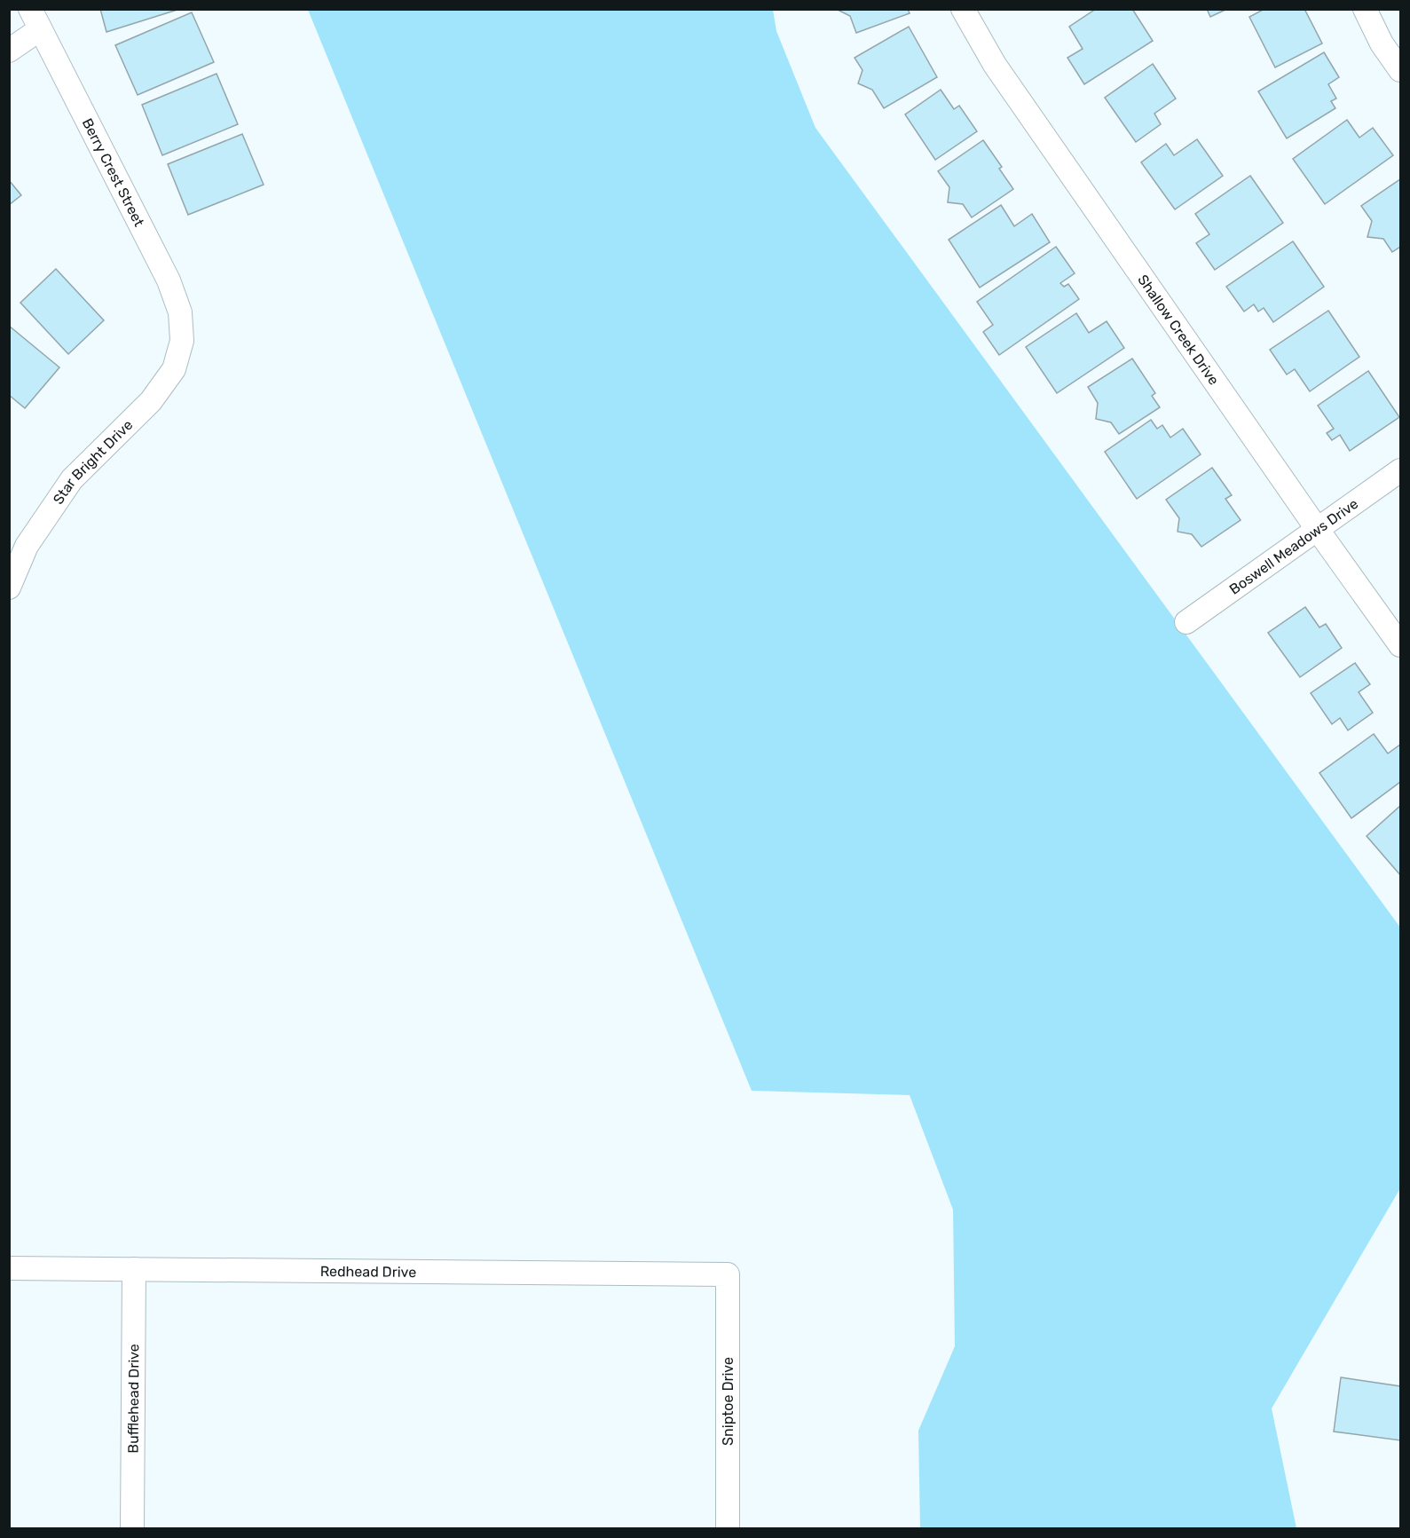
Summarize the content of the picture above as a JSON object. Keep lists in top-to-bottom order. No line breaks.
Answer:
{"streets":{"street":["Berry Crest Street","Shallow Creek Drive","Star Bright Drive","Boswell Meadows Drive","Redhead Drive","Bufflehead Drive","Sniptoe Drive"]},"crossings":[["Berry Crest Street","Star Bright Drive"],["Shallow Creek Drive","Boswell Meadows Drive"],["Redhead Drive","Bufflehead Drive"],["Redhead Drive","Sniptoe Drive"]]}
